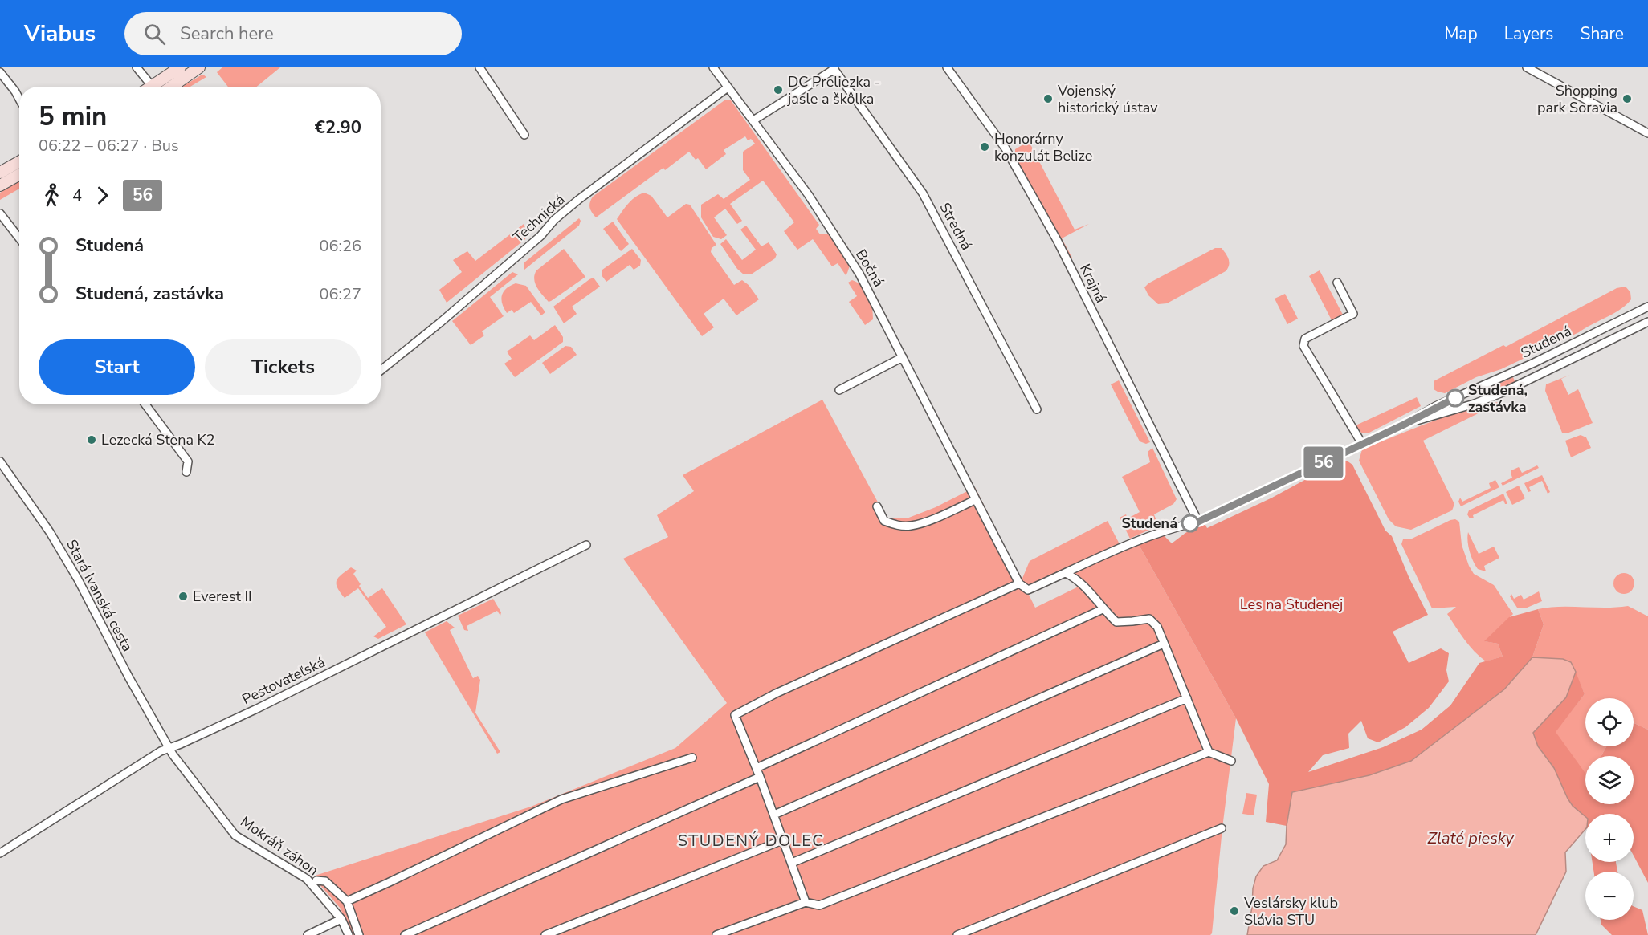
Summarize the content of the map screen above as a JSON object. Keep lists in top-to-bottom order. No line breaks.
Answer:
{"streets":{"street":["Technická","Stredná","Bočná","Krajná","Studená","Stará Ivanská cesta","Pestovateľská","Mokráň záhon"]},"crossings":[["Technická","Bočná"],["Bočná","Studená"],["Krajná","Studená"],["Stará Ivanská cesta","Pestovateľská"],["Stará Ivanská cesta","Mokráň záhon"],["Pestovateľská","Mokráň záhon"]],"districts":["STUDENÝ DOLEC"],"water":["Zlaté piesky"],"parks":["Les na Studenej"],"places":["DC Preliezka - jasle a škôlka","Vojenský historický ústav","Shopping park Soravia","Honorárny konzulát Belize","Studená, zastávka","Lezecká Stena K2","Studená","Everest II","Veslársky klub Slávia STU"],"lines":["bus line 56"],"page":{"header":"Viabus","search":"Search here","nav":["Map","Layers","Share"],"on_map":"56","heading":["5 min","06:22 – 06:27 · Bus","€2.90"],"legs":["4","56"],"list":[{"name":"Studená","value":"06:26"},{"name":"Studená, zastávka","value":"06:27"}],"buttons":["Start","Tickets"],"map_buttons":["+","−"]}}
